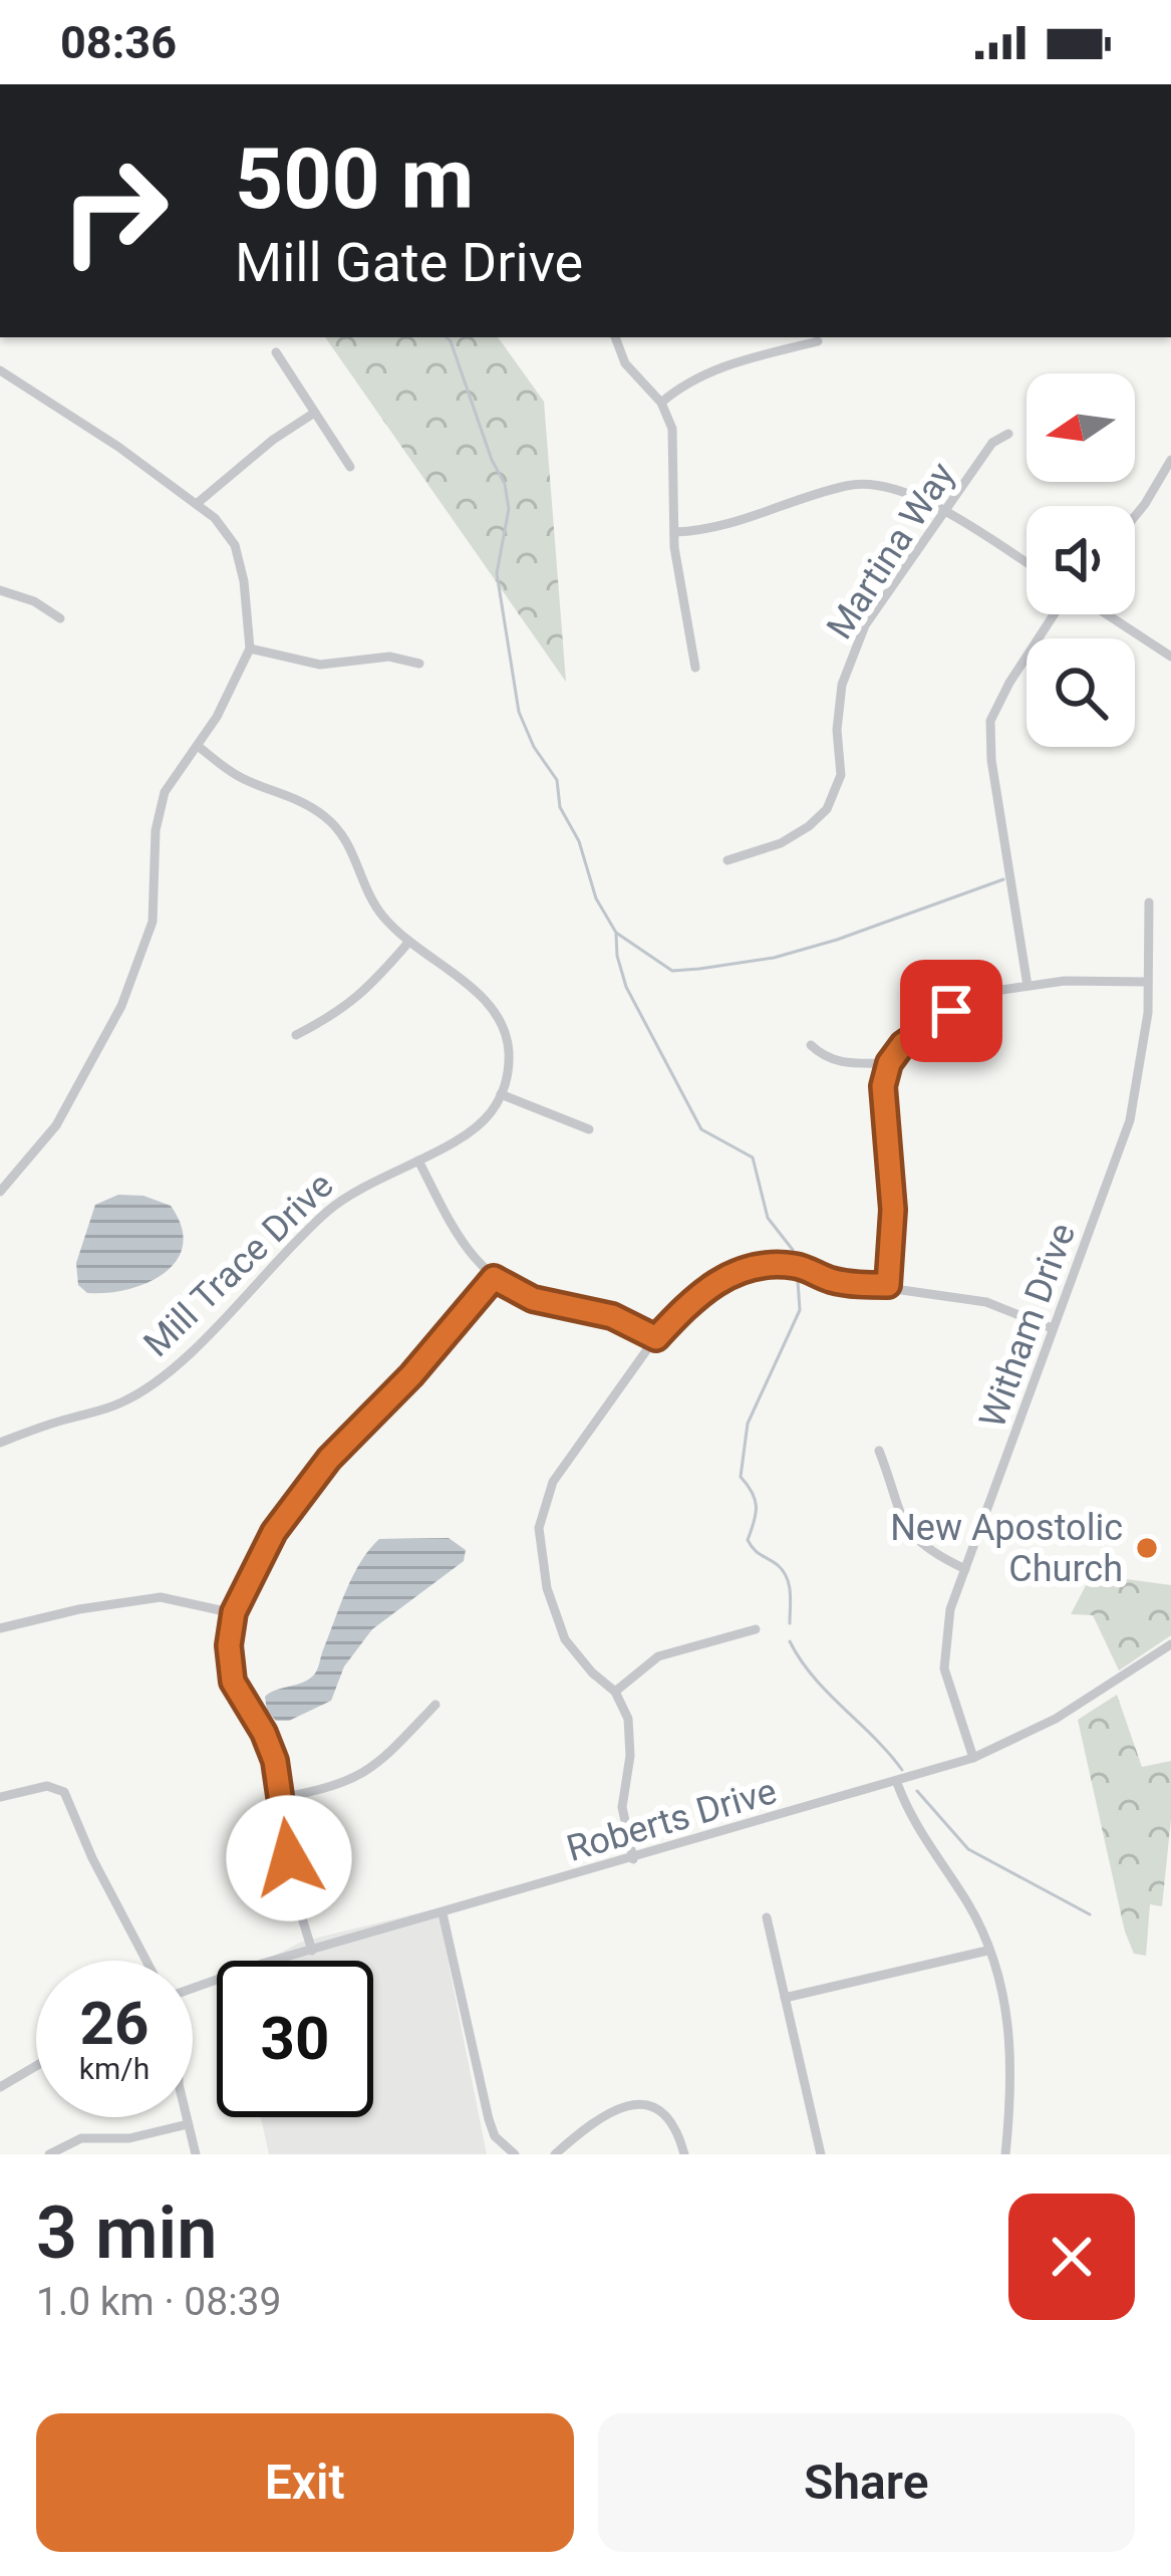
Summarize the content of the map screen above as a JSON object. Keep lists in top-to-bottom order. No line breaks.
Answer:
{"streets":{"street":["Martina Way","Mill Trace Drive","Witham Drive","Roberts Drive"]},"crossings":[["Witham Drive","Roberts Drive"]],"places":["New Apostolic Church"],"north":"left","page":{"status":"08:36","turn":["500 m","Mill Gate Drive"],"speed":"26 km/h","limit":"30","heading":["3 min","1.0 km · 08:39"],"buttons":["Exit","Share"]}}
